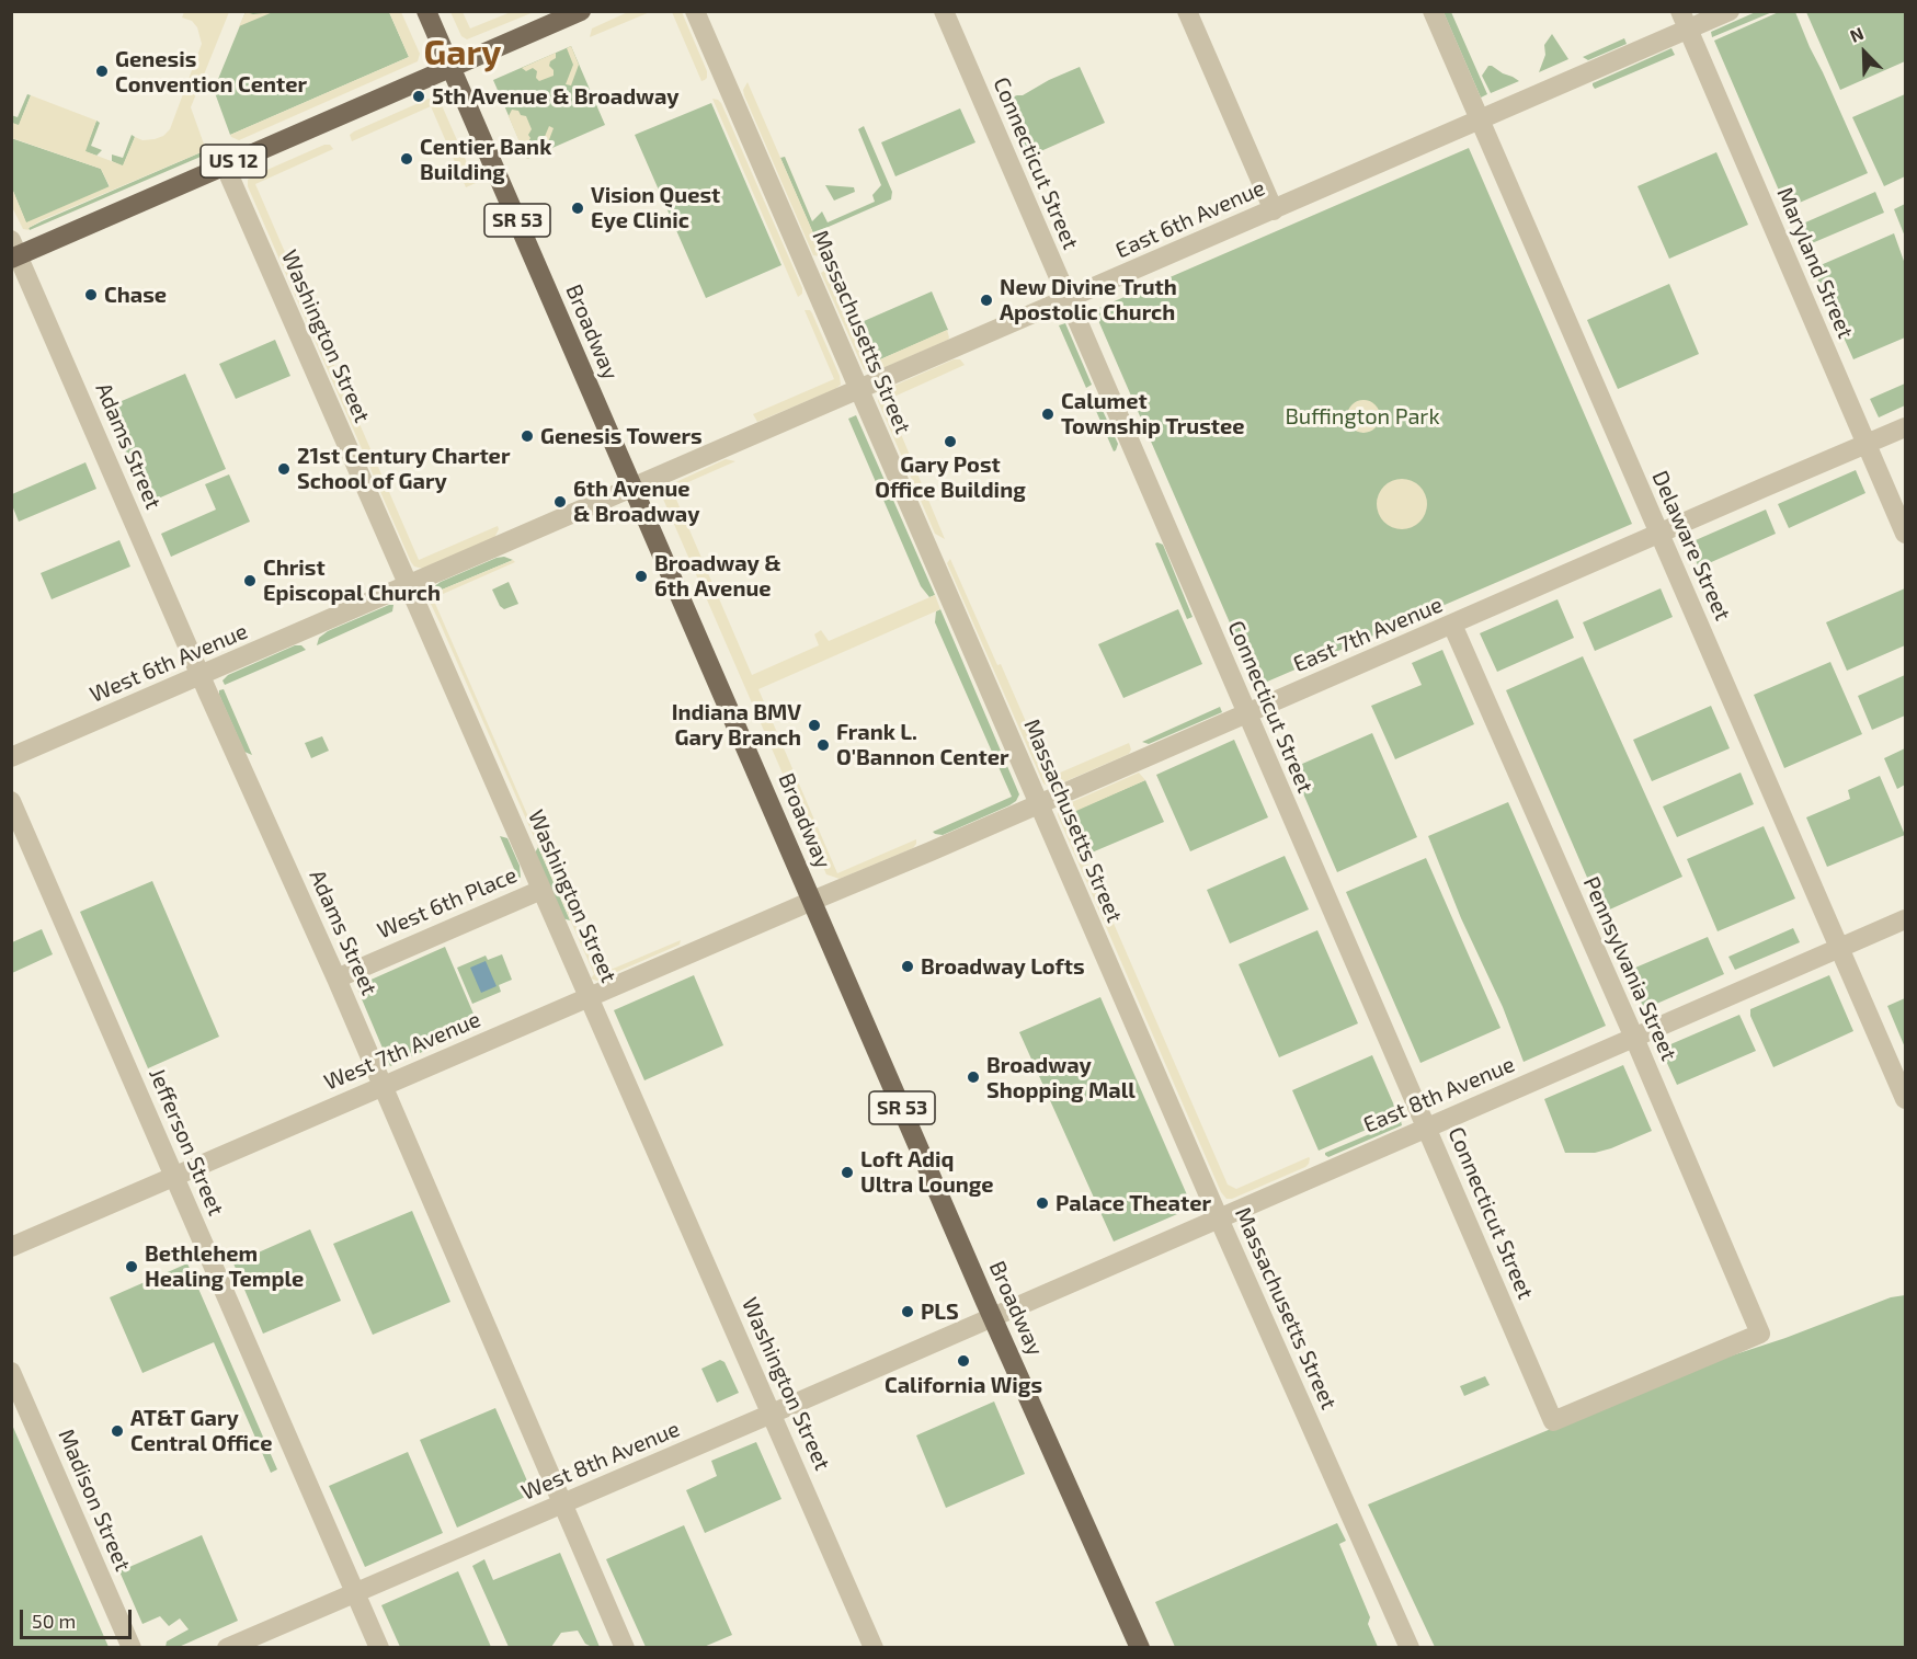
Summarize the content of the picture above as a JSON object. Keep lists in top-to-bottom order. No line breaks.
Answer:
{"streets":{"main road":["US 12","SR 53","Broadway"],"street":["Connecticut Street","East 6th Avenue","Maryland Street","Massachusetts Street","Washington Street","Adams Street","Delaware Street","East 7th Avenue","West 6th Avenue","West 6th Place","Pennsylvania Street","West 7th Avenue","East 8th Avenue","Jefferson Street","West 8th Avenue","Madison Street"]},"crossings":[["US 12","Broadway"],["US 12","Washington Street"],["US 12","Adams Street"],["Connecticut Street","East 6th Avenue"],["Connecticut Street","East 7th Avenue"],["Connecticut Street","Pennsylvania Street"],["Connecticut Street","East 8th Avenue"],["East 6th Avenue","Maryland Street"],["East 6th Avenue","Broadway"],["East 6th Avenue","Massachusetts Street"],["East 6th Avenue","Delaware Street"],["East 6th Avenue","West 6th Avenue"],["Maryland Street","East 7th Avenue"],["Broadway","East 7th Avenue"],["Broadway","West 6th Avenue"],["Broadway","West 7th Avenue"],["Broadway","East 8th Avenue"],["Broadway","West 8th Avenue"],["Massachusetts Street","East 7th Avenue"],["Massachusetts Street","East 8th Avenue"],["Washington Street","West 6th Avenue"],["Washington Street","West 6th Place"],["Washington Street","West 7th Avenue"],["Washington Street","West 8th Avenue"],["Adams Street","West 6th Avenue"],["Adams Street","West 6th Place"],["Adams Street","West 7th Avenue"],["Adams Street","West 8th Avenue"],["Delaware Street","East 7th Avenue"],["Delaware Street","East 8th Avenue"],["East 7th Avenue","Pennsylvania Street"],["East 7th Avenue","West 7th Avenue"],["Pennsylvania Street","East 8th Avenue"],["West 7th Avenue","Jefferson Street"],["East 8th Avenue","West 8th Avenue"],["Jefferson Street","West 8th Avenue"]],"districts":["Gary"],"parks":["Buffington Park"],"places":["Genesis Convention Center","5th Avenue & Broadway","Centier Bank Building","Vision Quest Eye Clinic","Chase","New Divine Truth Apostolic Church","Calumet Township Trustee","Genesis Towers","Gary Post Office Building","21st Century Charter School of Gary","6th Avenue & Broadway","Broadway & 6th Avenue","Christ Episcopal Church","Indiana BMV Gary Branch","Frank L. O'Bannon Center","Broadway Lofts","Broadway Shopping Mall","Loft Adiq Ultra Lounge","Palace Theater","Bethlehem Healing Temple","PLS","California Wigs","AT&T Gary Central Office"],"scale_bar":"50 m","north":"top left"}
